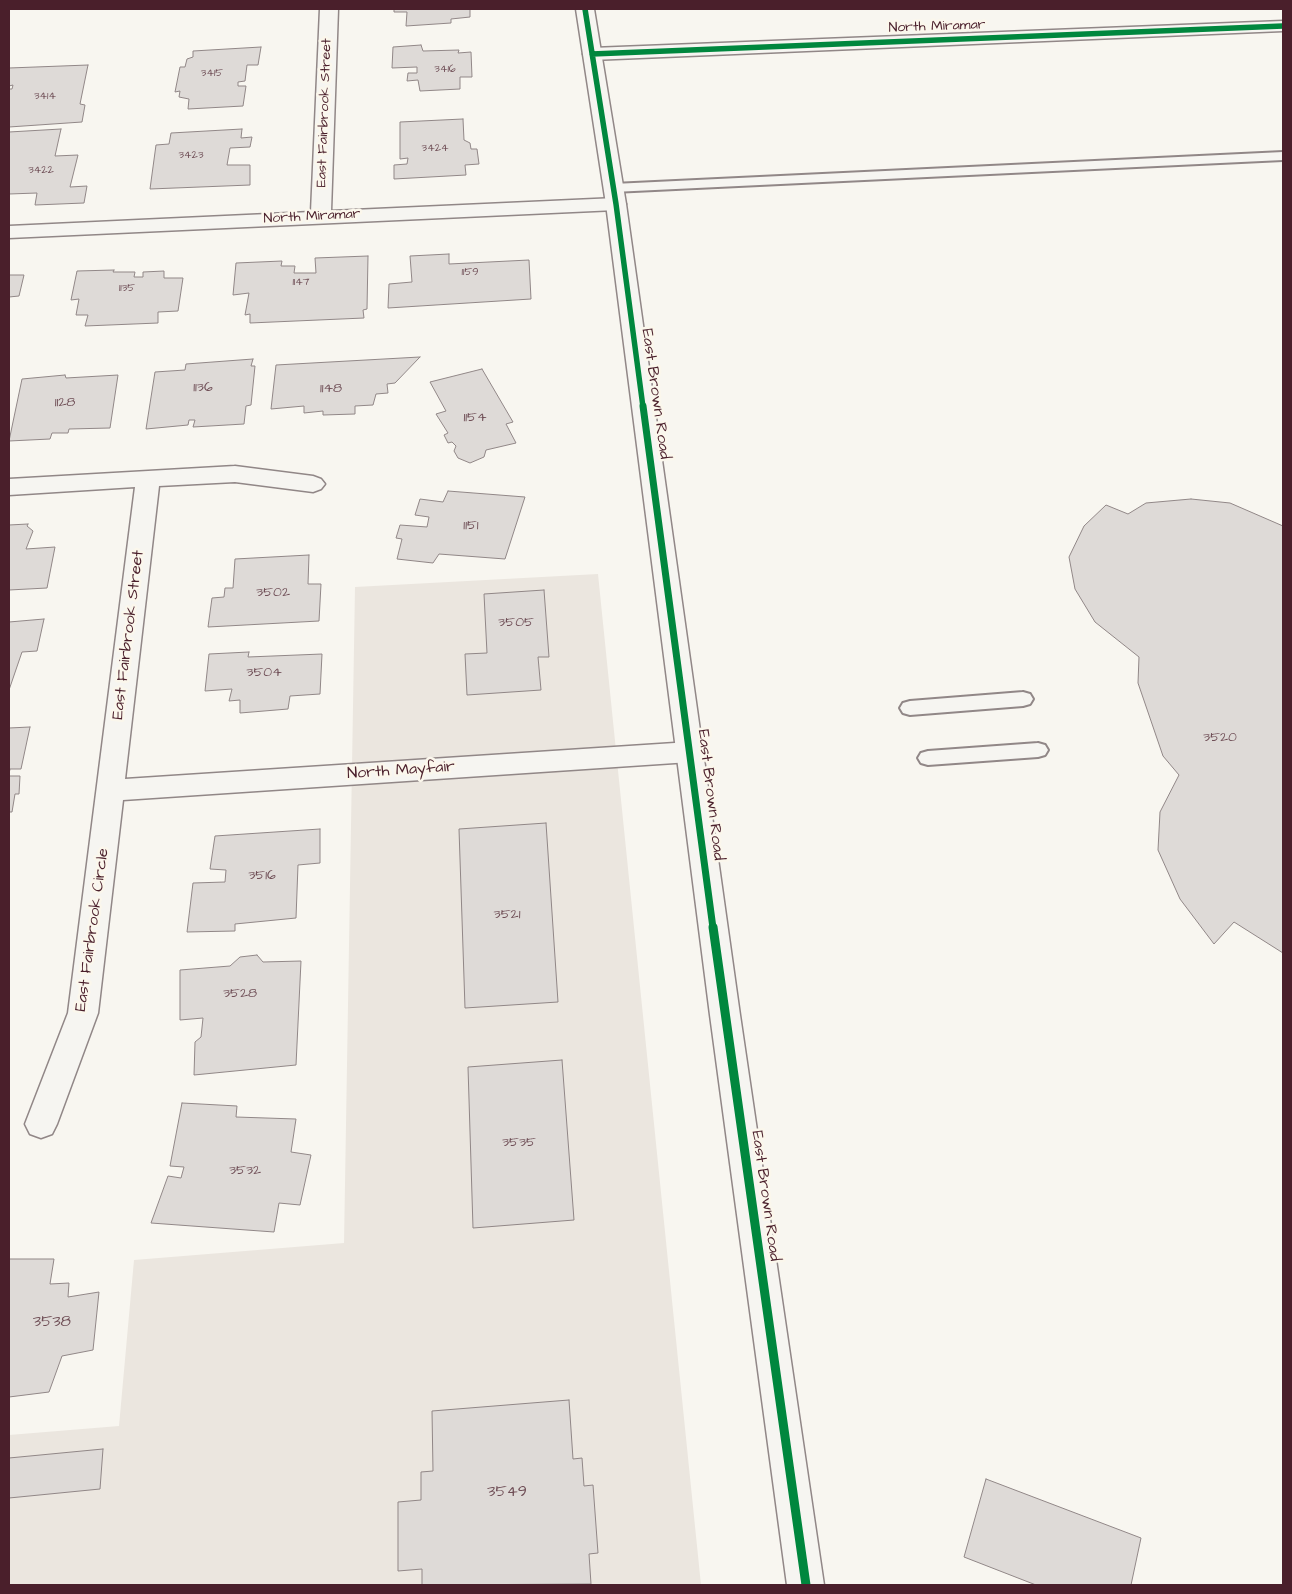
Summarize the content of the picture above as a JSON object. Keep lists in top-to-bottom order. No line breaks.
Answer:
{"streets":{"street":["North Miramar","East Fairbrook Street","East Brown Road","North Mayfair","East Fairbrook Circle"]},"crossings":[["North Miramar","East Fairbrook Street"],["North Miramar","East Brown Road"],["East Fairbrook Street","North Mayfair"],["East Fairbrook Street","East Fairbrook Circle"],["East Brown Road","North Mayfair"],["North Mayfair","East Fairbrook Circle"]],"house_numbers":["3416","3415","3414","3424","3423","3422","1159","1147","1135","1136","1148","1128","1154","1151","3502","3505","3504","3520","3516","3521","3528","3535","3532","3538","3549"]}
